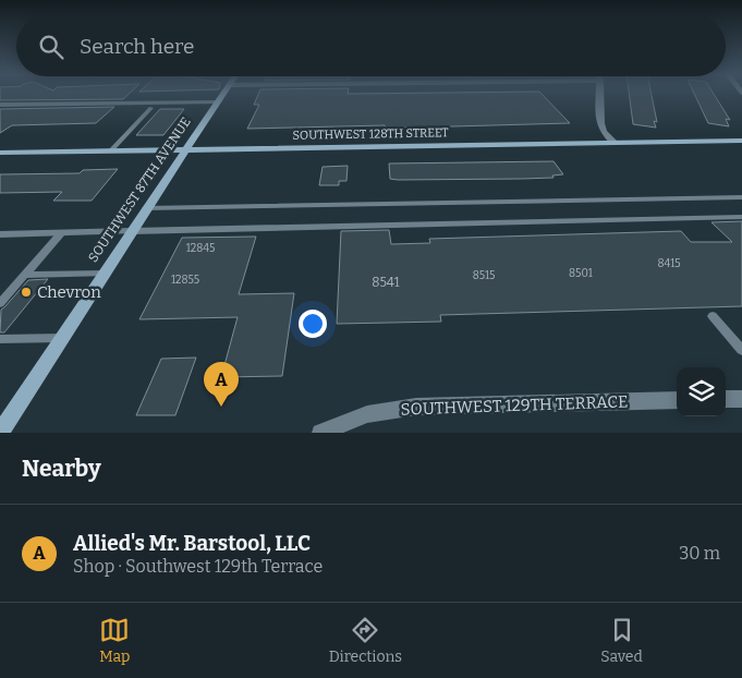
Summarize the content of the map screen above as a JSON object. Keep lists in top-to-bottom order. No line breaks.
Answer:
{"streets":{"street":["SOUTHWEST 128TH STREET","SOUTHWEST 87TH AVENUE","SOUTHWEST 129TH TERRACE"]},"crossings":[["SOUTHWEST 128TH STREET","SOUTHWEST 87TH AVENUE"]],"places":["Chevron"],"house_numbers":["12845","8415","8501","8515","12855","8541"],"page":{"search":"Search here","pins":"A","heading":"Nearby","list":[{"mark":"A","name":"Allied's Mr. Barstool, LLC","note":"Shop · Southwest 129th Terrace","value":"30 m"}],"nav":["Map","Directions","Saved"]}}
